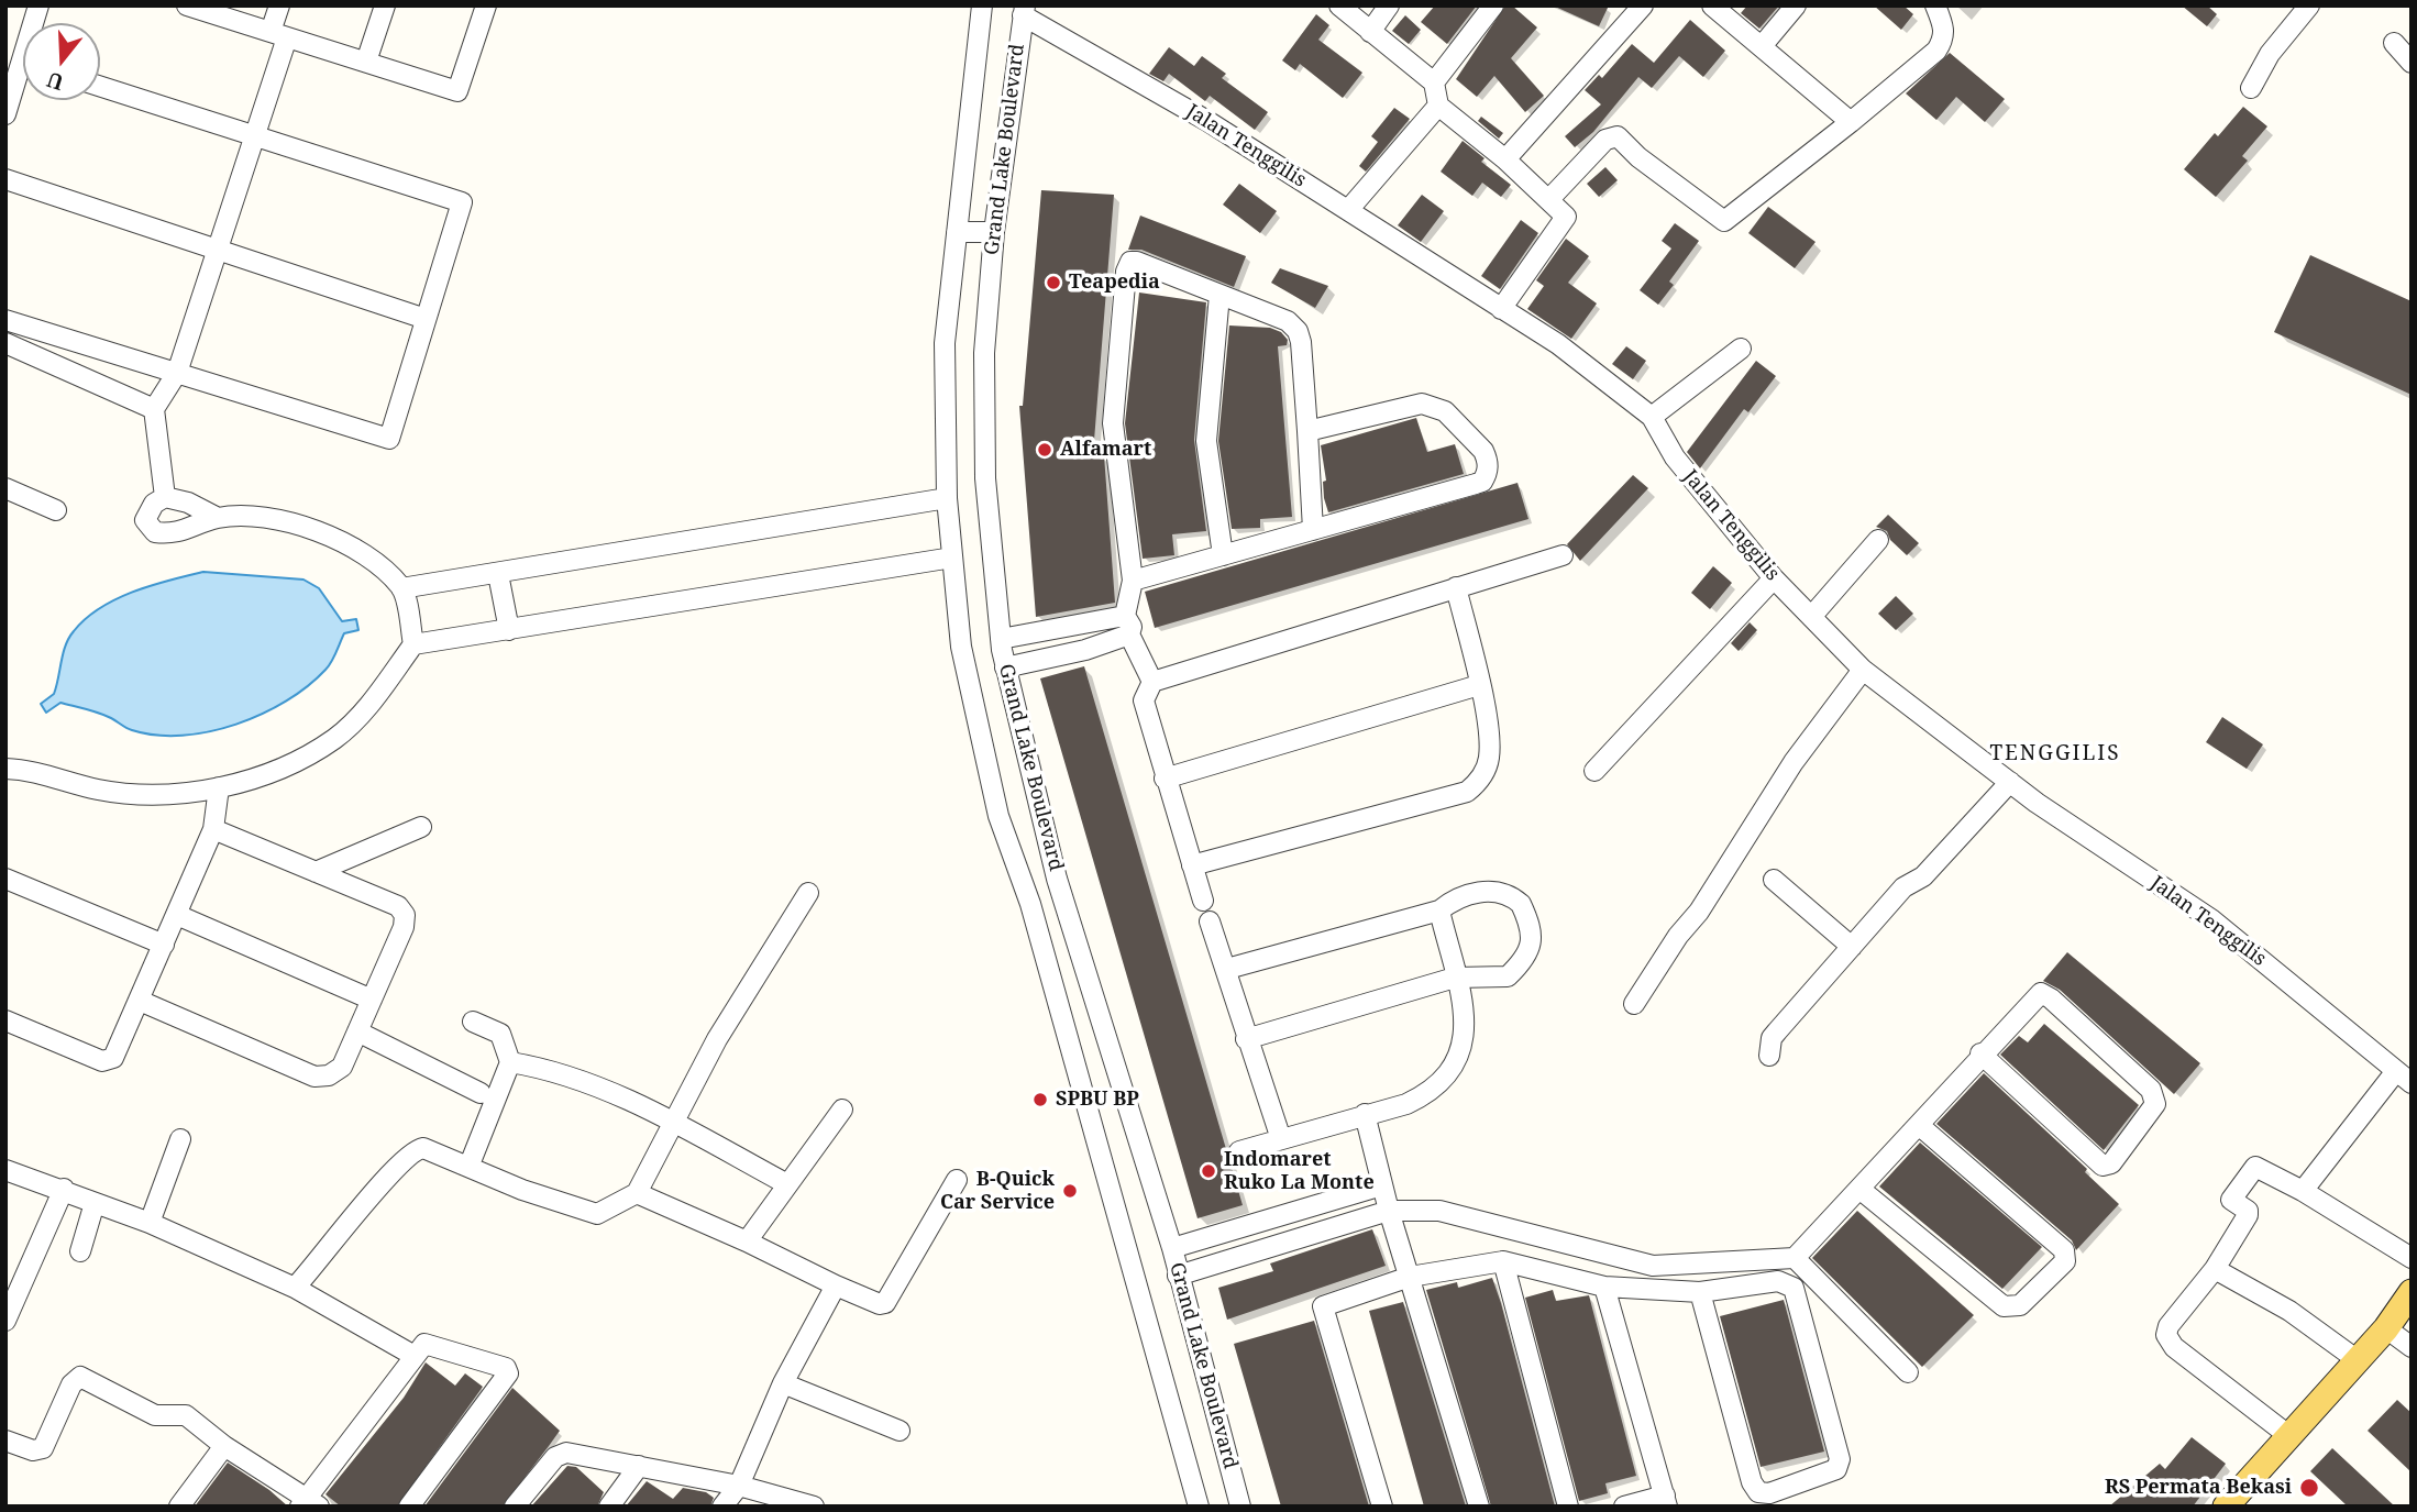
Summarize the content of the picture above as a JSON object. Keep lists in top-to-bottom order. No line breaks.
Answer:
{"streets":{"street":["Jalan Tenggilis","Grand Lake Boulevard"]},"crossings":[["Jalan Tenggilis","Grand Lake Boulevard"]],"districts":["TENGGILIS"],"places":["Teapedia","Alfamart","SPBU BP","Indomaret Ruko La Monte","B-Quick Car Service","RS Permata Bekasi"],"north":"bottom"}
